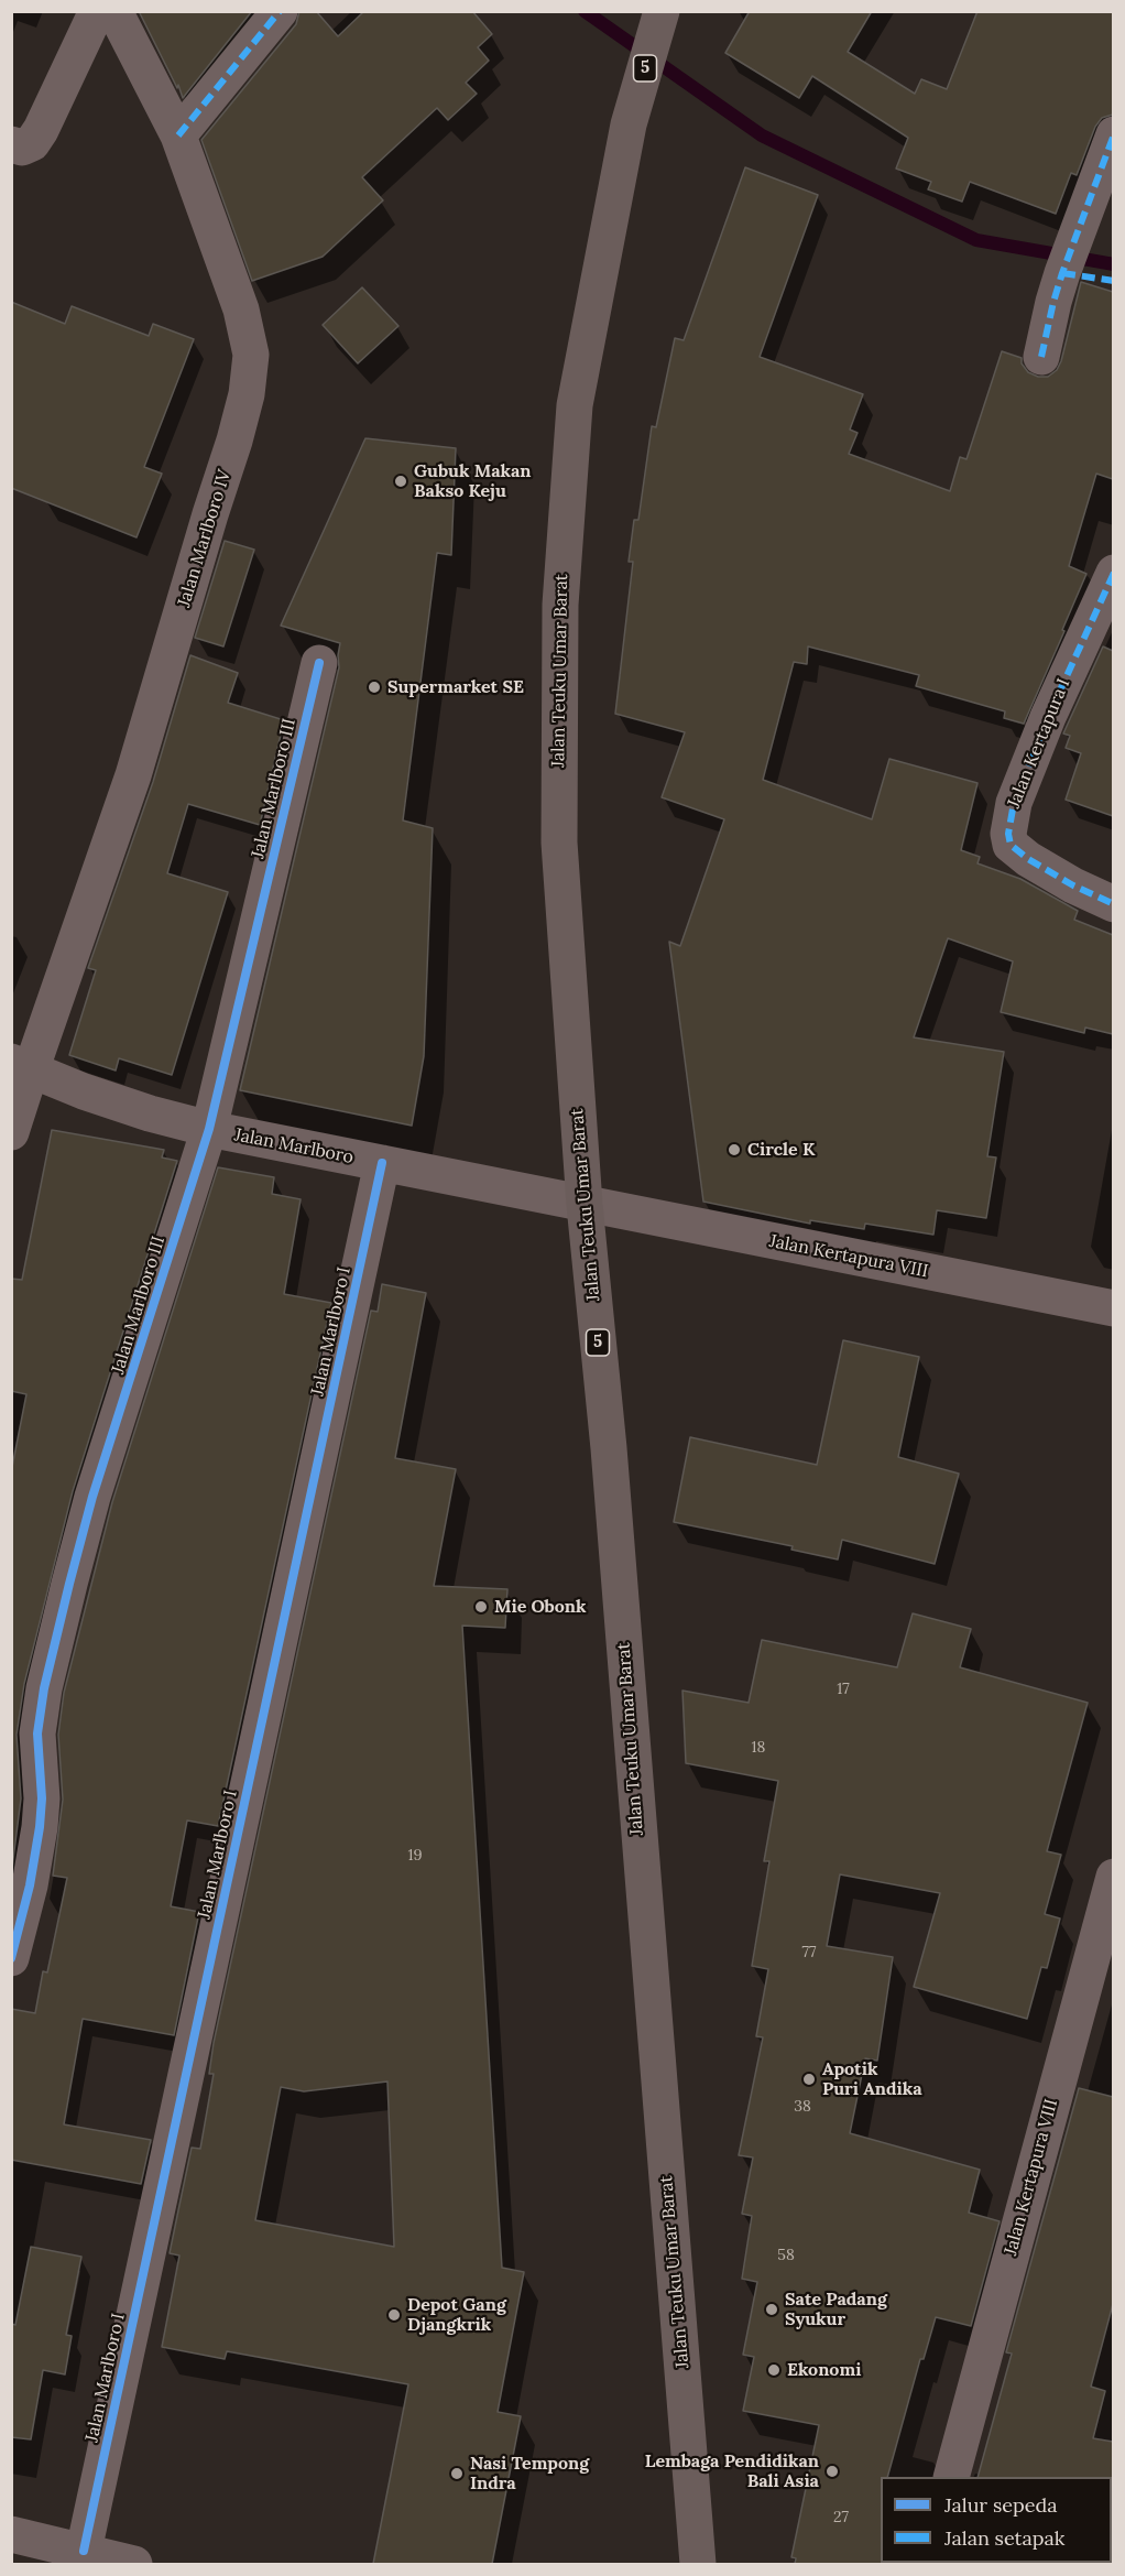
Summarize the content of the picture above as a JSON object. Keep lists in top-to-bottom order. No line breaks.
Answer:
{"streets":{"highway":["5","Jalan Teuku Umar Barat"],"street":["Jalan Marlboro IV","Jalan Kertapura I","Jalan Marlboro III","Jalan Marlboro","Jalan Kertapura VIII","Jalan Marlboro I"]},"crossings":[["Jalan Marlboro IV","Jalan Marlboro"],["Jalan Teuku Umar Barat","Jalan Marlboro"],["Jalan Teuku Umar Barat","Jalan Kertapura VIII"],["Jalan Marlboro III","Jalan Marlboro"],["Jalan Marlboro","Jalan Kertapura VIII"],["Jalan Marlboro","Jalan Marlboro I"]],"places":["Gubuk Makan Bakso Keju","Supermarket SE","Circle K","Mie Obonk","Apotik Puri Andika","Sate Padang Syukur","Depot Gang Djangkrik","Ekonomi","Lembaga Pendidikan Bali Asia","Nasi Tempong Indra"],"house_numbers":["17","18","19","77","38","58","27"],"legend":["Jalur sepeda","Jalan setapak"]}
